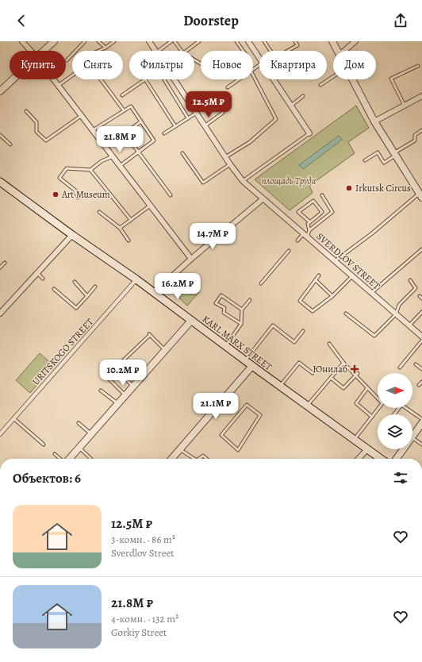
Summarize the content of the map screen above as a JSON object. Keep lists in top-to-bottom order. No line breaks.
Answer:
{"streets":{"main road":["KARL MARX STREET"],"street":["SVERDLOV STREET","URITSKOGO STREET"]},"crossings":[["KARL MARX STREET","URITSKOGO STREET"]],"parks":["площадь Труда"],"places":{"other":["Irkutsk Circus","Art Museum"],"health":["Юнилаб"]},"north":"right","page":{"header":"Doorstep","chip":["Купить","Снять","Фильтры","Новое","Квартира","Дом"],"price":["12.5M ₽","21.8M ₽","14.7M ₽","16.2M ₽","10.2M ₽","21.1M ₽"],"heading":"Объектов: 6","list":[{"name":"12.5M ₽","note":"3-комн. · 86 m² · Sverdlov Street"},{"name":"21.8M ₽","note":"4-комн. · 132 m² · Gorkiy Street"}]}}
